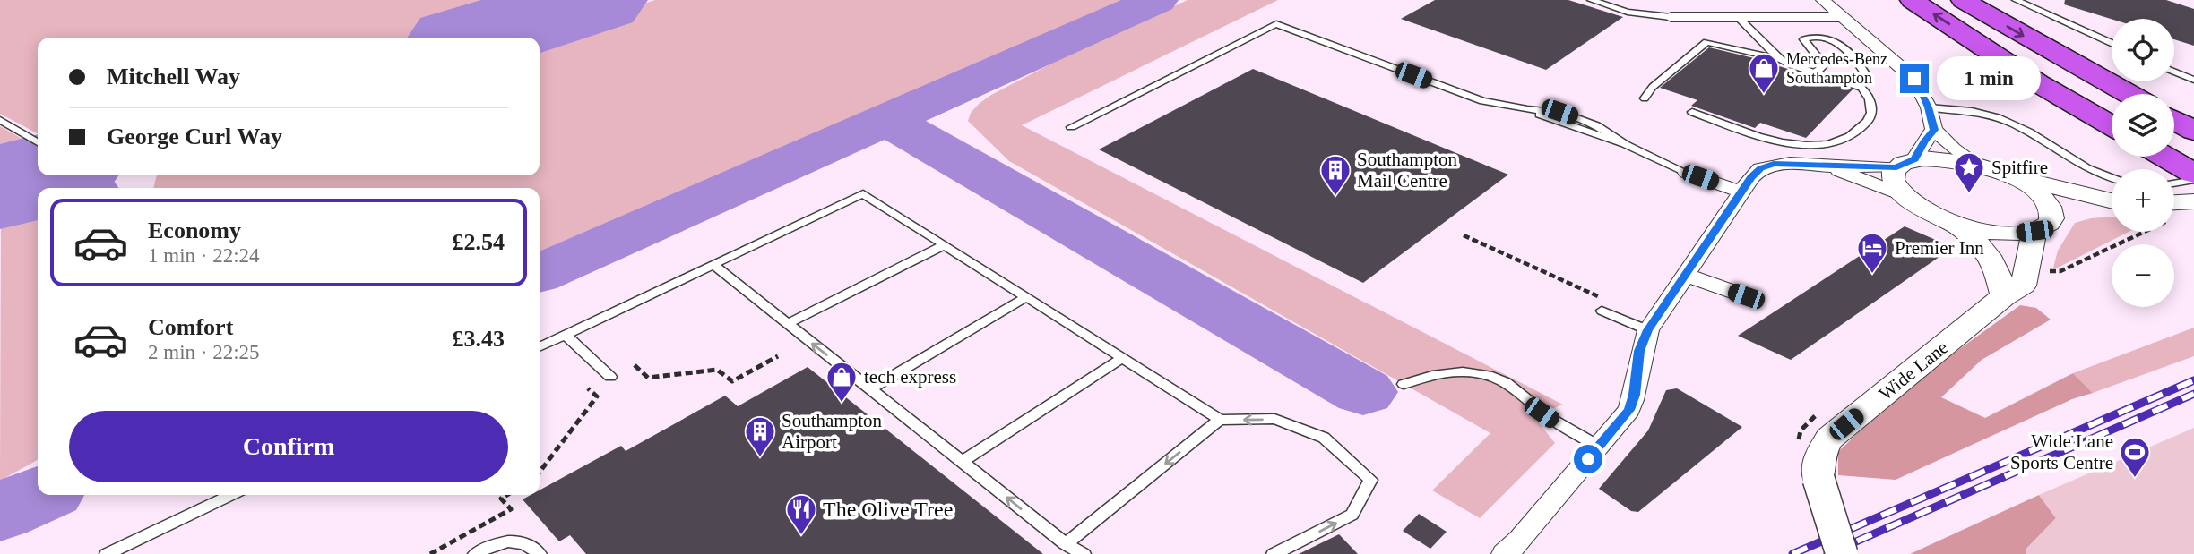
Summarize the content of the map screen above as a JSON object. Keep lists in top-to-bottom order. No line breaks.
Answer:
{"streets":{"street":["Wide Lane"]},"places":{"shop":["Mercedes-Benz Southampton","tech express"],"place":["Spitfire"],"building":["Southampton Mail Centre","Southampton Airport"],"hotel":["Premier Inn"],"sports":["Wide Lane Sports Centre"],"restaurant":["The Olive Tree"]},"page":{"map_buttons":["+","−"],"banner":["Mitchell Way","George Curl Way"],"bubble":"1 min","list":[{"name":"Economy","note":"1 min · 22:24","value":"£2.54"},{"name":"Comfort","note":"2 min · 22:25","value":"£3.43"}],"buttons":"Confirm"}}
